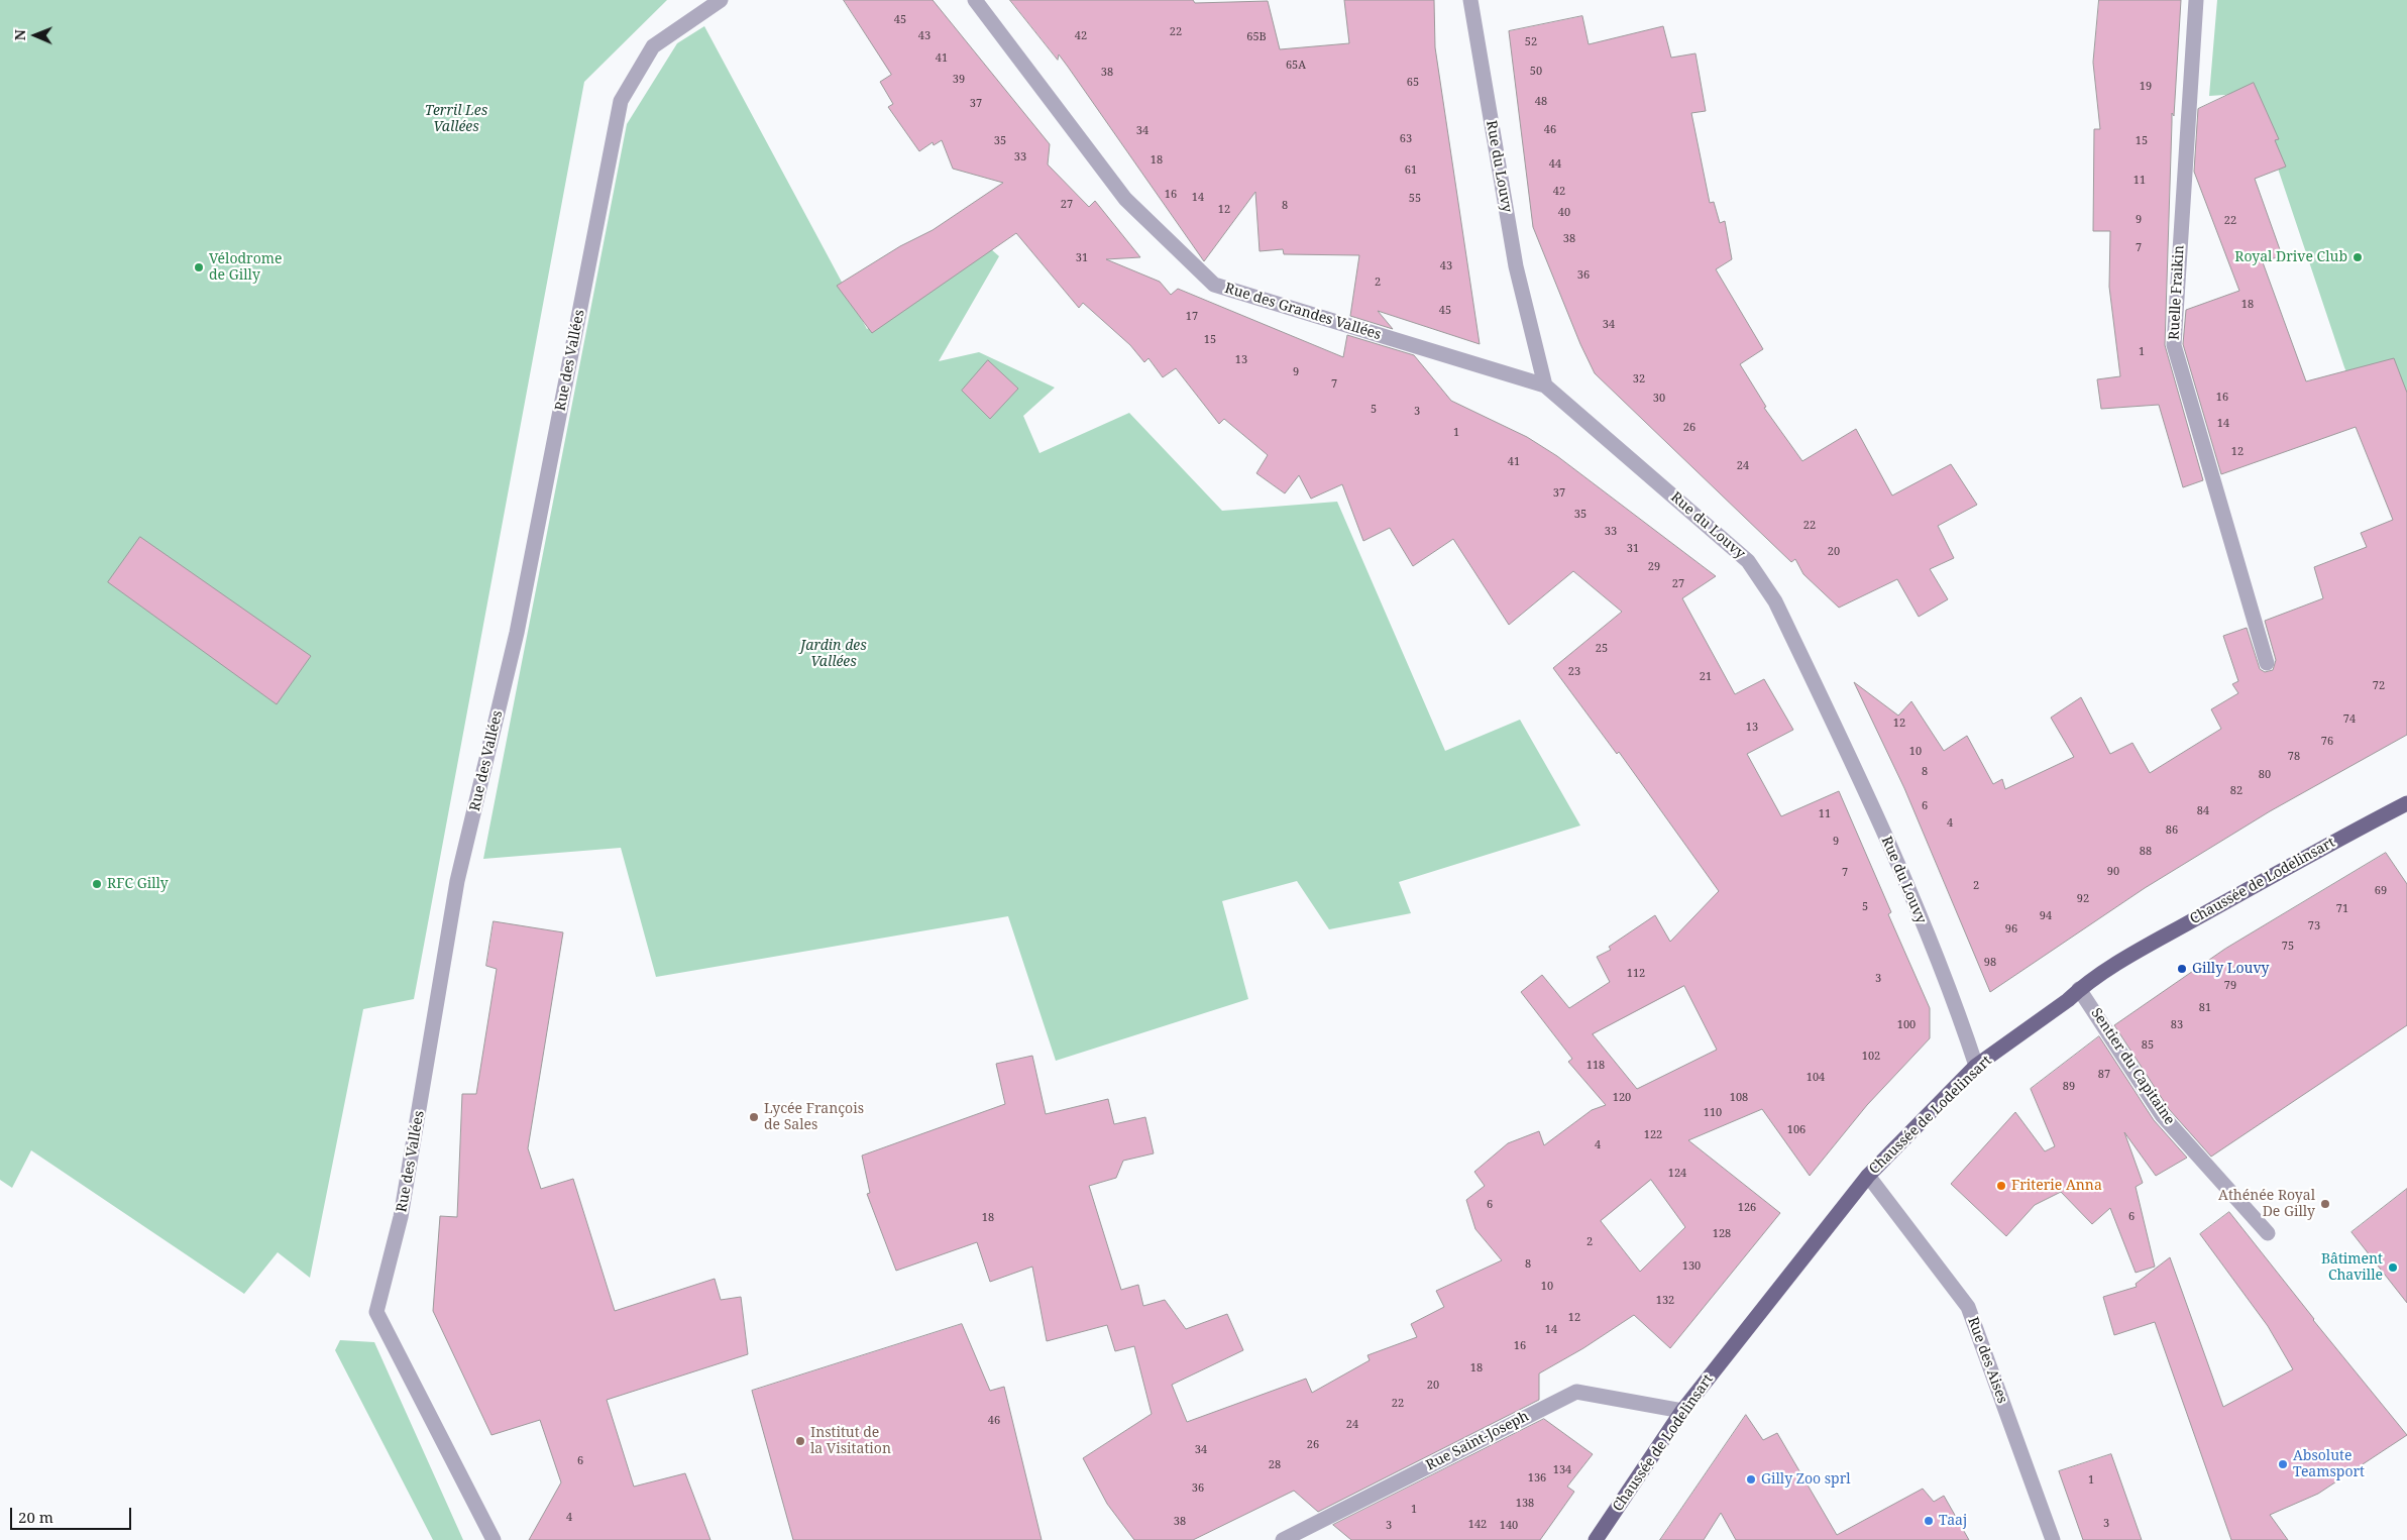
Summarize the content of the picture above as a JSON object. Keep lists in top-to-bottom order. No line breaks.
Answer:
{"streets":{"main road":["Chaussée de Lodelinsart"],"street":["Rue du Louvy","Ruelle Fraikin","Rue des Grandes Vallées","Rue des Vallées","Sentier du Capitaine","Rue des Aises","Rue Saint-Joseph"]},"crossings":[["Rue du Louvy","Rue des Grandes Vallées"],["Rue du Louvy","Chaussée de Lodelinsart"],["Chaussée de Lodelinsart","Sentier du Capitaine"],["Chaussée de Lodelinsart","Rue des Aises"],["Chaussée de Lodelinsart","Rue Saint-Joseph"]],"parks":["Terril Les Vallées","Jardin des Vallées"],"places":["Royal Drive Club","Vélodrome de Gilly","RFC Gilly","Gilly Louvy","Lycée François de Sales","Friterie Anna","Athénée Royal De Gilly","Bâtiment Chaville","Institut de la Visitation","Absolute Teamsport","Gilly Zoo sprl","Taaj"],"house_numbers":["45","22","43","42","65B","52","41","65A","50","38","39","65","19","48","37","46","34","63","35","15","33","18","44","61","11","42","16","14","55","27","8","12","40","9","22","38","7","31","43","36","2","18","45","17","34","15","1","13","9","32","7","16","30","5","3","14","26","1","12","41","24","37","35","22","33","31","20","29","27","25","23","21","72","74","12","13","76","10","78","8","80","82","6","84","11","4","86","9","88","90","7","2","69","92","5","71","94","73","96","75","98","112","3","79","81","100","83","85","102","118","87","104","89","120","108","110","106","122","4","124","6","126","6","18","128","2","8","130","10","132","12","14","16","18","20","22","46","24","26","34","6","28","134","136","1","36","138","1","4","38","3","142","3","140"],"scale_bar":"20 m","north":"left"}
